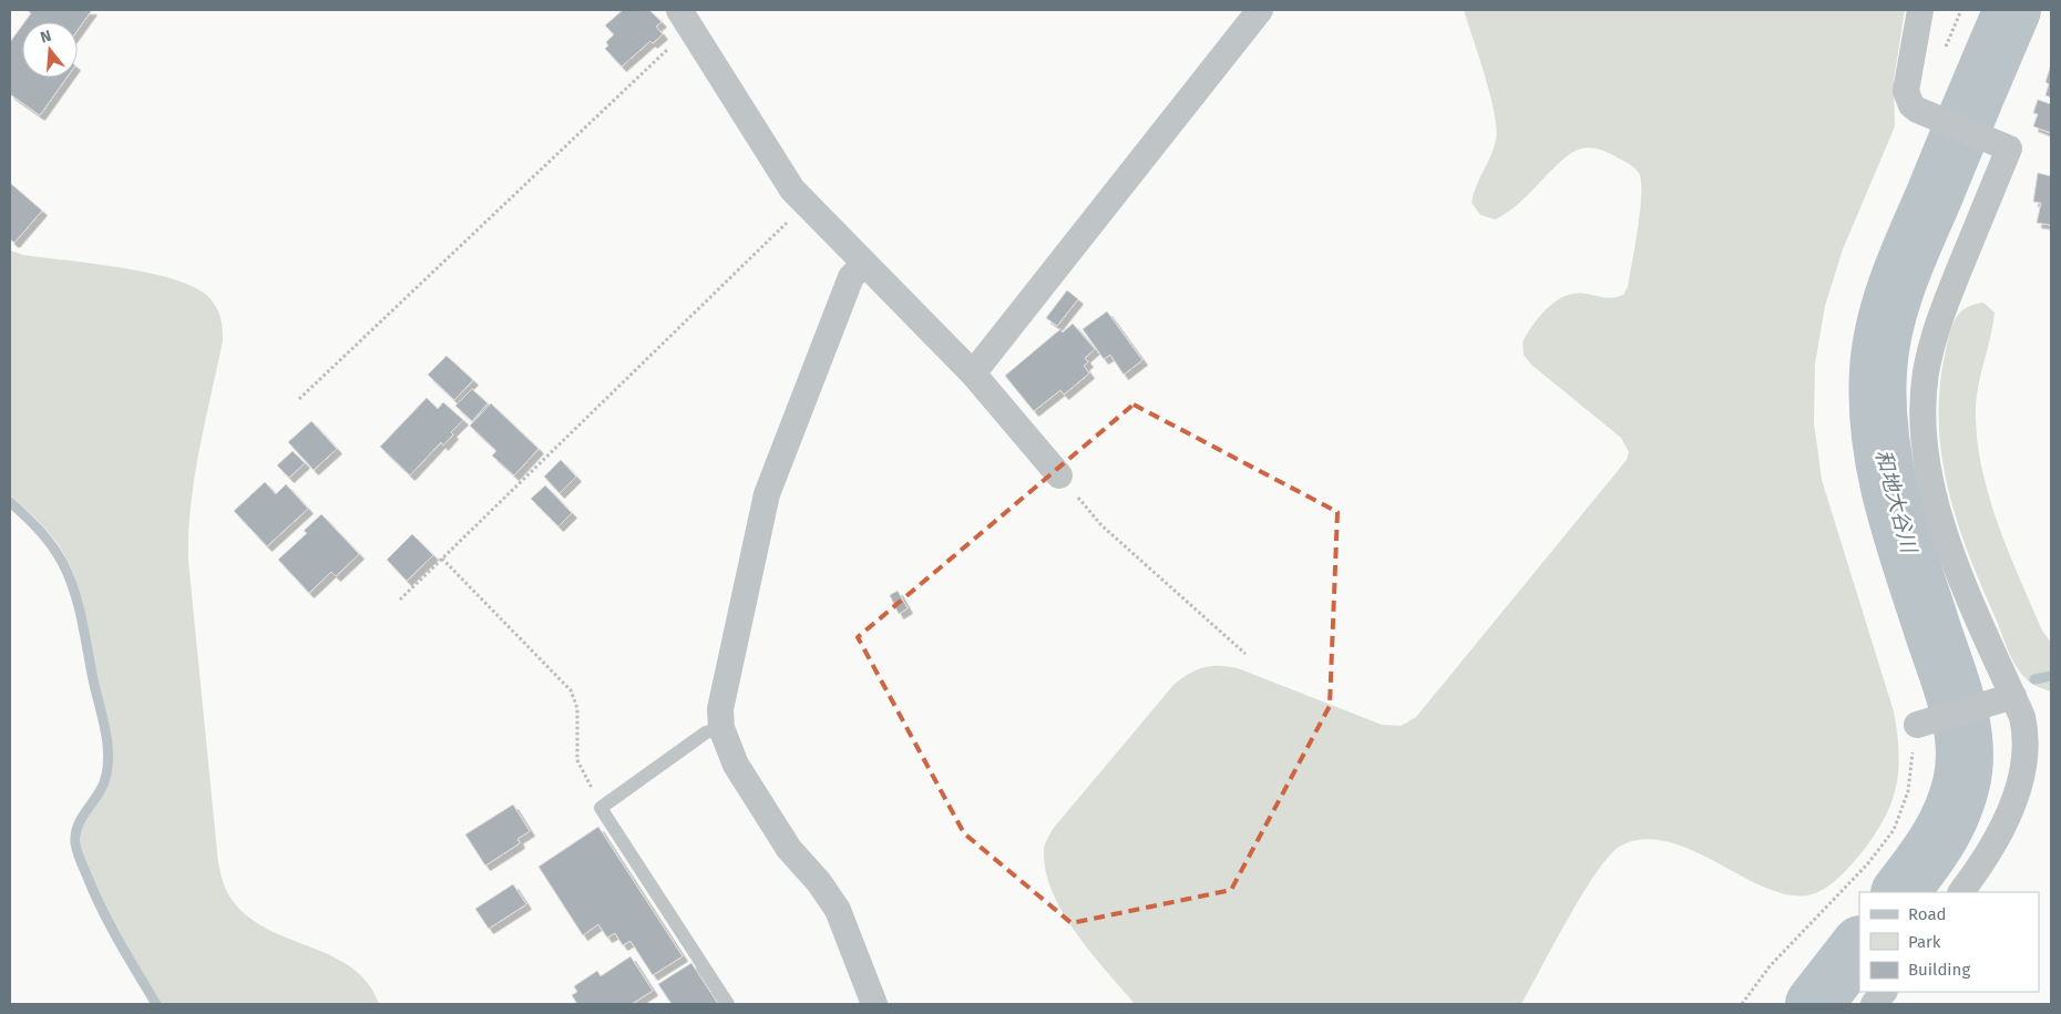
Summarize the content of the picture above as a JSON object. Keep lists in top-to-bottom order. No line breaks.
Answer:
{"water":["和地大谷川"],"legend":["Road","Park","Building"],"north":"top"}
